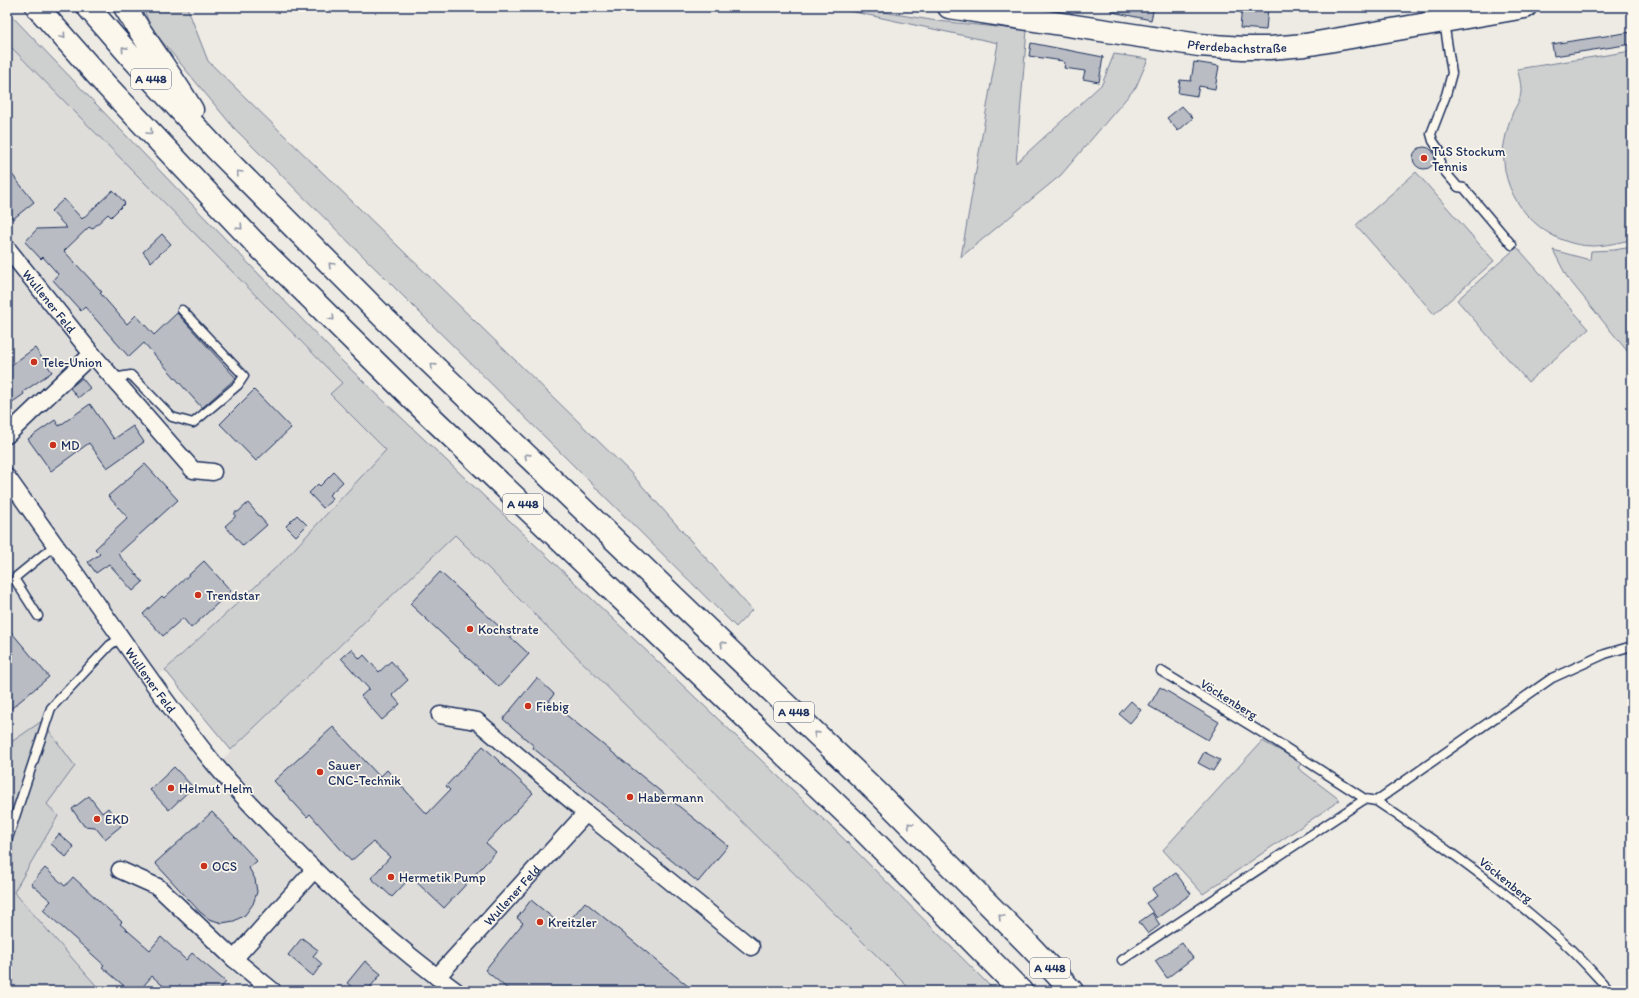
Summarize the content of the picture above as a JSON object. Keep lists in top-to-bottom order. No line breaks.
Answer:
{"streets":{"main road":["Pferdebachstraße","A 448"],"street":["Wullener Feld"],"lane":["Vöckenberg"]},"places":["TuS Stockum Tennis","Tele-Union","MD","Trendstar","Kochstrate","Fiebig","Sauer CNC-Technik","Helmut Helm","Habermann","EKD","OCS","Hermetik Pump","Kreitzler"]}
